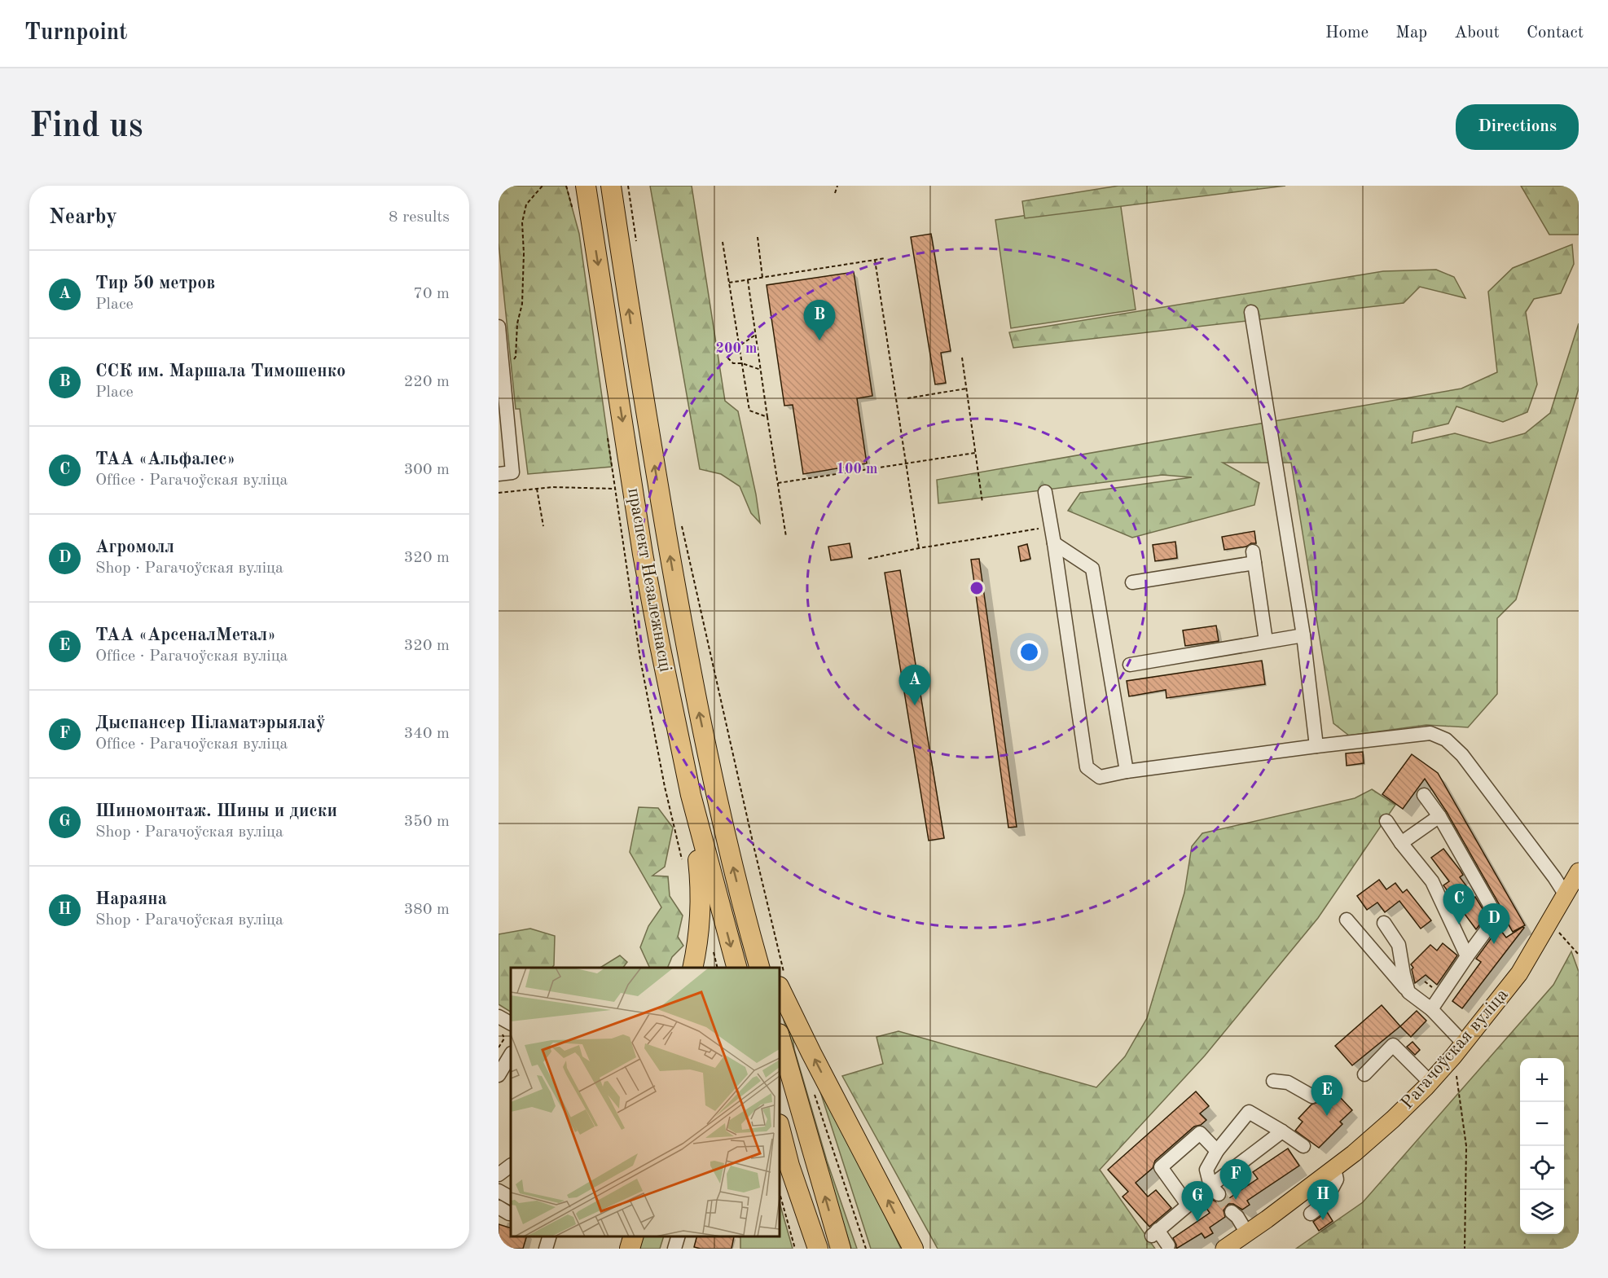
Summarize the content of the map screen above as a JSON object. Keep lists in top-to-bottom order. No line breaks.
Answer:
{"streets":{"highway":["праспект Незалежнасці"],"main road":["Рагачоўская вуліца"]},"page":{"header":"Turnpoint","nav":["Home","Map","About","Contact"],"buttons":"Directions","title":"Find us","heading":["Nearby","8 results"],"list":[{"mark":"A","name":"Тир 50 метров","note":"Place","value":"70 m"},{"mark":"B","name":"ССК им. Маршала Тимошенко","note":"Place","value":"220 m"},{"mark":"C","name":"ТАА «Альфалес»","note":"Office · Рагачоўская вуліца","value":"300 m"},{"mark":"D","name":"Агромолл","note":"Shop · Рагачоўская вуліца","value":"320 m"},{"mark":"E","name":"ТАА «АрсеналМетал»","note":"Office · Рагачоўская вуліца","value":"320 m"},{"mark":"F","name":"Дыспансер Піламатэрыялаў","note":"Office · Рагачоўская вуліца","value":"340 m"},{"mark":"G","name":"Шиномонтаж. Шины и диски","note":"Shop · Рагачоўская вуліца","value":"350 m"},{"mark":"H","name":"Нараяна","note":"Shop · Рагачоўская вуліца","value":"380 m"}],"pins":["B","A","C","D","E","F","H","G"],"map_buttons":["+","−"]},"rings":["200 m","100 m"]}
